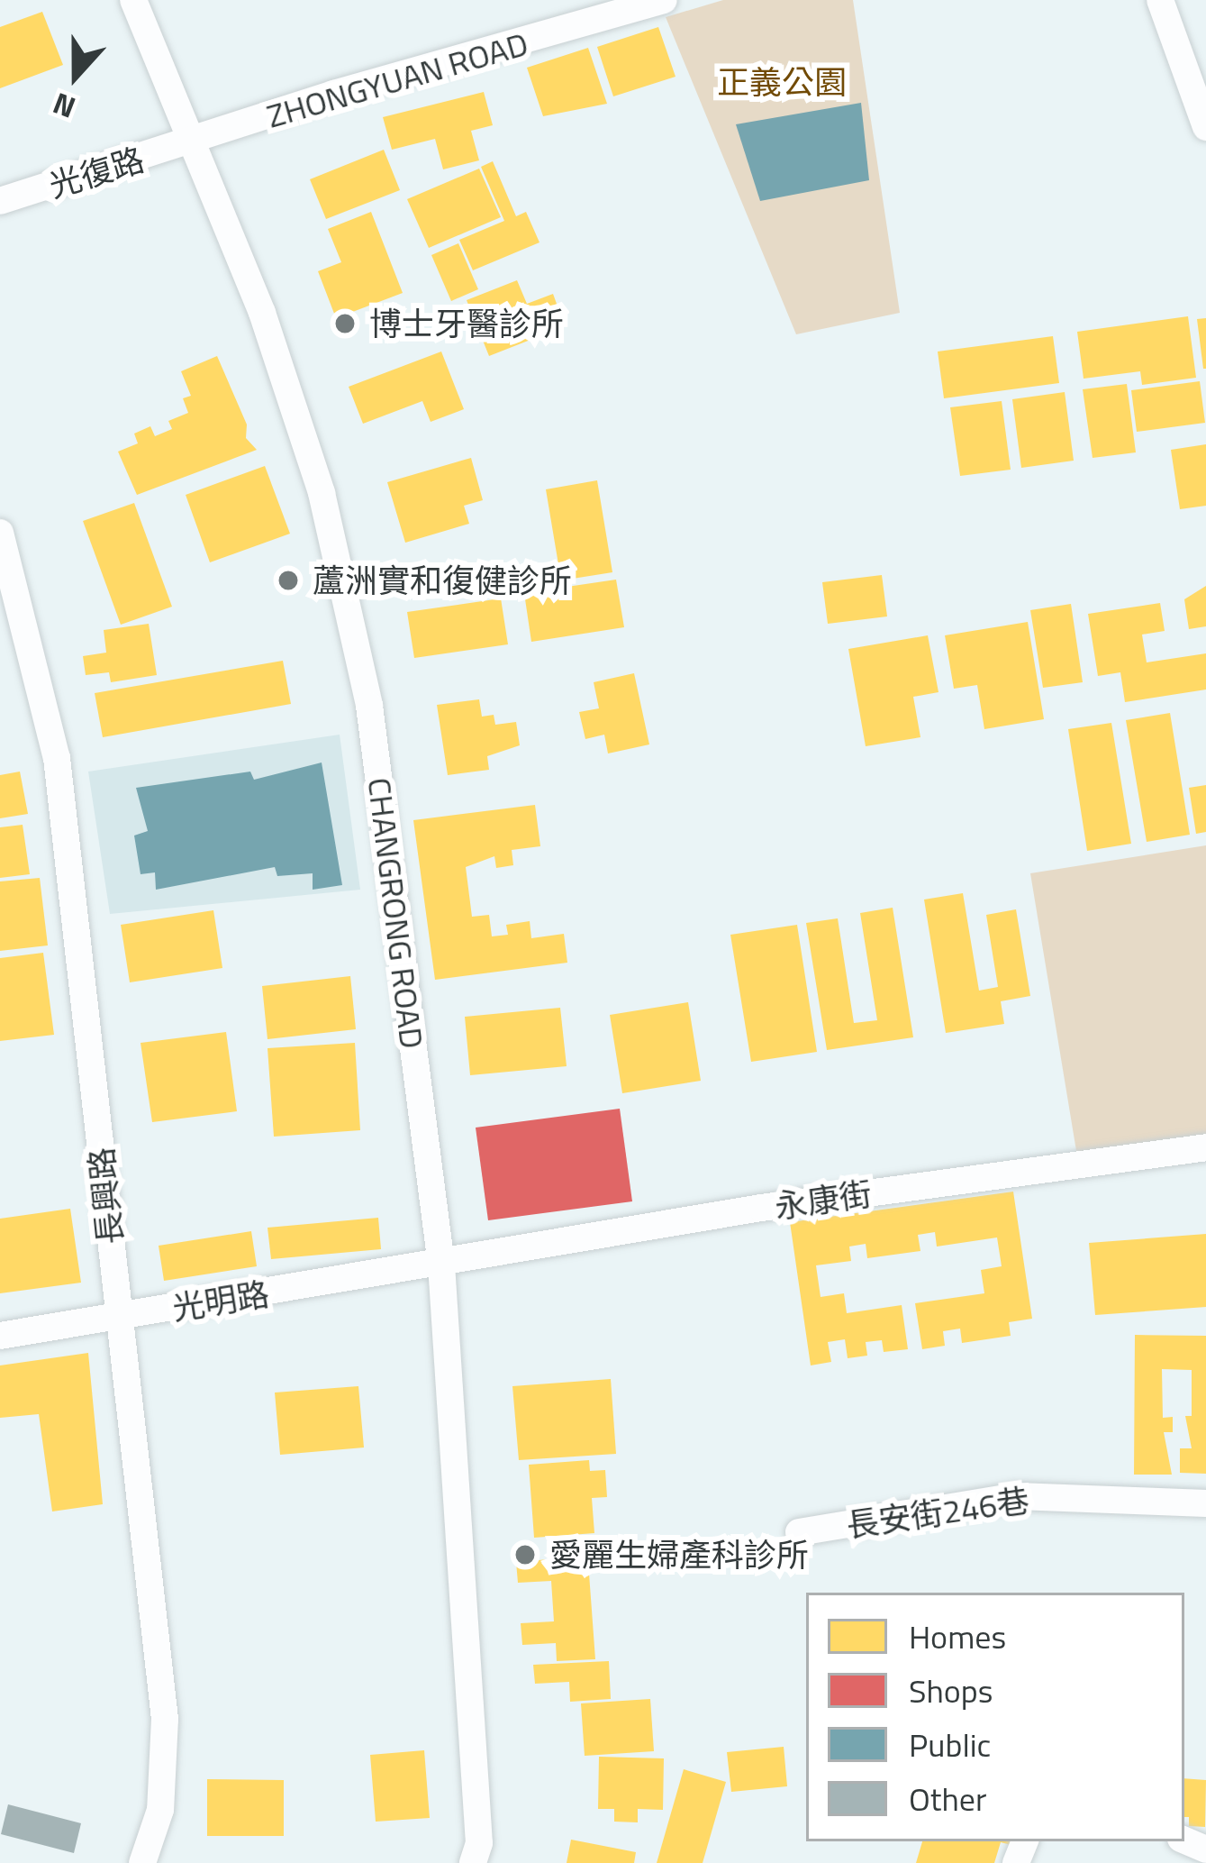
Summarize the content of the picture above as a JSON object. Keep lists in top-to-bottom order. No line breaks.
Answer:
{"streets":{"street":["ZHONGYUAN ROAD","光復路","CHANGRONG ROAD","長興路","永康街","光明路","長安街246巷"]},"crossings":[["ZHONGYUAN ROAD","光復路"],["ZHONGYUAN ROAD","CHANGRONG ROAD"],["光復路","CHANGRONG ROAD"],["CHANGRONG ROAD","永康街"],["CHANGRONG ROAD","光明路"],["長興路","光明路"],["永康街","光明路"]],"parks":["正義公園"],"places":["博士牙醫診所","蘆洲實和復健診所","愛麗生婦產科診所"],"legend":["Homes","Shops","Public","Other"],"north":"bottom"}
